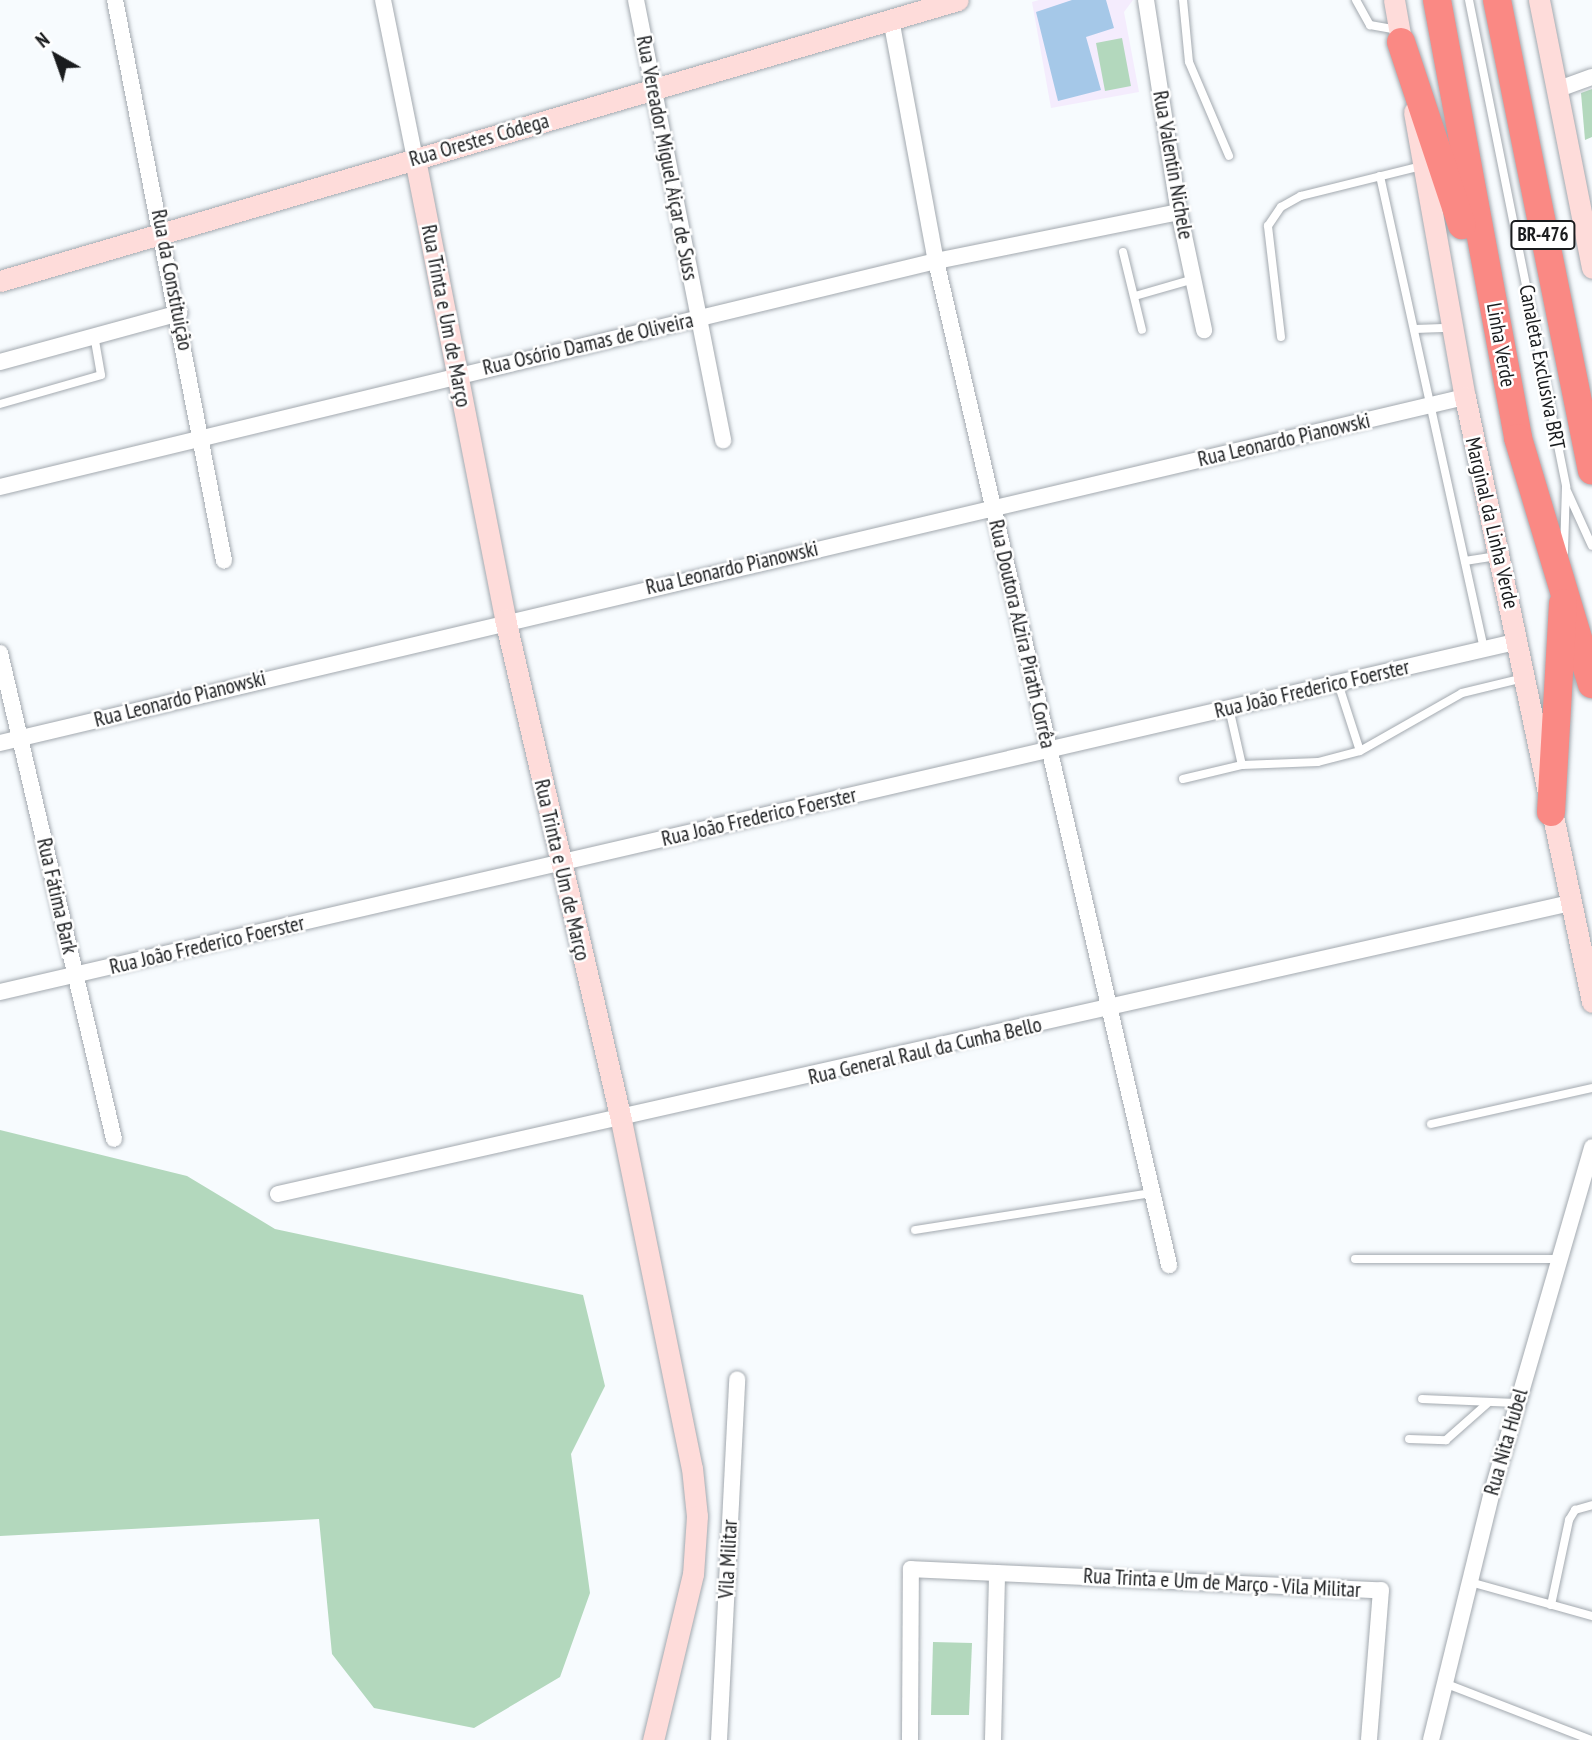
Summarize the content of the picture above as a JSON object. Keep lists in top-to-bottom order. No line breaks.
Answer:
{"streets":{"highway":["BR-476","Linha Verde"],"main road":["Rua Orestes Códega","Rua Trinta e Um de Março","Marginal da Linha Verde"],"street":["Rua Vereador Miguel Aiçar de Suss","Rua Valentin Nichele","Rua da Constituição","Rua Osório Damas de Oliveira","Rua Leonardo Pianowski","Rua Doutora Alzira Pirath Corrêa","Rua João Frederico Foerster","Rua Fátima Bark","Rua General Raul da Cunha Bello","Rua Nita Hubel","Vila Militar","Rua Trinta e Um de Março - Vila Militar"],"lane":["Canaleta Exclusiva BRT"]},"crossings":[["Rua Orestes Códega","Rua Vereador Miguel Aiçar de Suss"],["Rua Orestes Códega","Rua da Constituição"],["Rua Orestes Códega","Rua Trinta e Um de Março"],["Rua Orestes Códega","Rua Doutora Alzira Pirath Corrêa"],["Rua Vereador Miguel Aiçar de Suss","Rua Osório Damas de Oliveira"],["Rua Valentin Nichele","Rua Osório Damas de Oliveira"],["Rua da Constituição","Rua Osório Damas de Oliveira"],["Rua Trinta e Um de Março","Rua Osório Damas de Oliveira"],["Rua Trinta e Um de Março","Rua Leonardo Pianowski"],["Rua Trinta e Um de Março","Rua João Frederico Foerster"],["Rua Trinta e Um de Março","Rua General Raul da Cunha Bello"],["Rua Osório Damas de Oliveira","Rua Doutora Alzira Pirath Corrêa"],["Linha Verde","Canaleta Exclusiva BRT"],["Rua Leonardo Pianowski","Marginal da Linha Verde"],["Rua Leonardo Pianowski","Rua Doutora Alzira Pirath Corrêa"],["Rua Leonardo Pianowski","Rua Fátima Bark"],["Marginal da Linha Verde","Rua João Frederico Foerster"],["Marginal da Linha Verde","Rua General Raul da Cunha Bello"],["Rua Doutora Alzira Pirath Corrêa","Rua João Frederico Foerster"],["Rua Doutora Alzira Pirath Corrêa","Rua General Raul da Cunha Bello"],["Rua João Frederico Foerster","Rua Fátima Bark"]],"north":"top left"}
